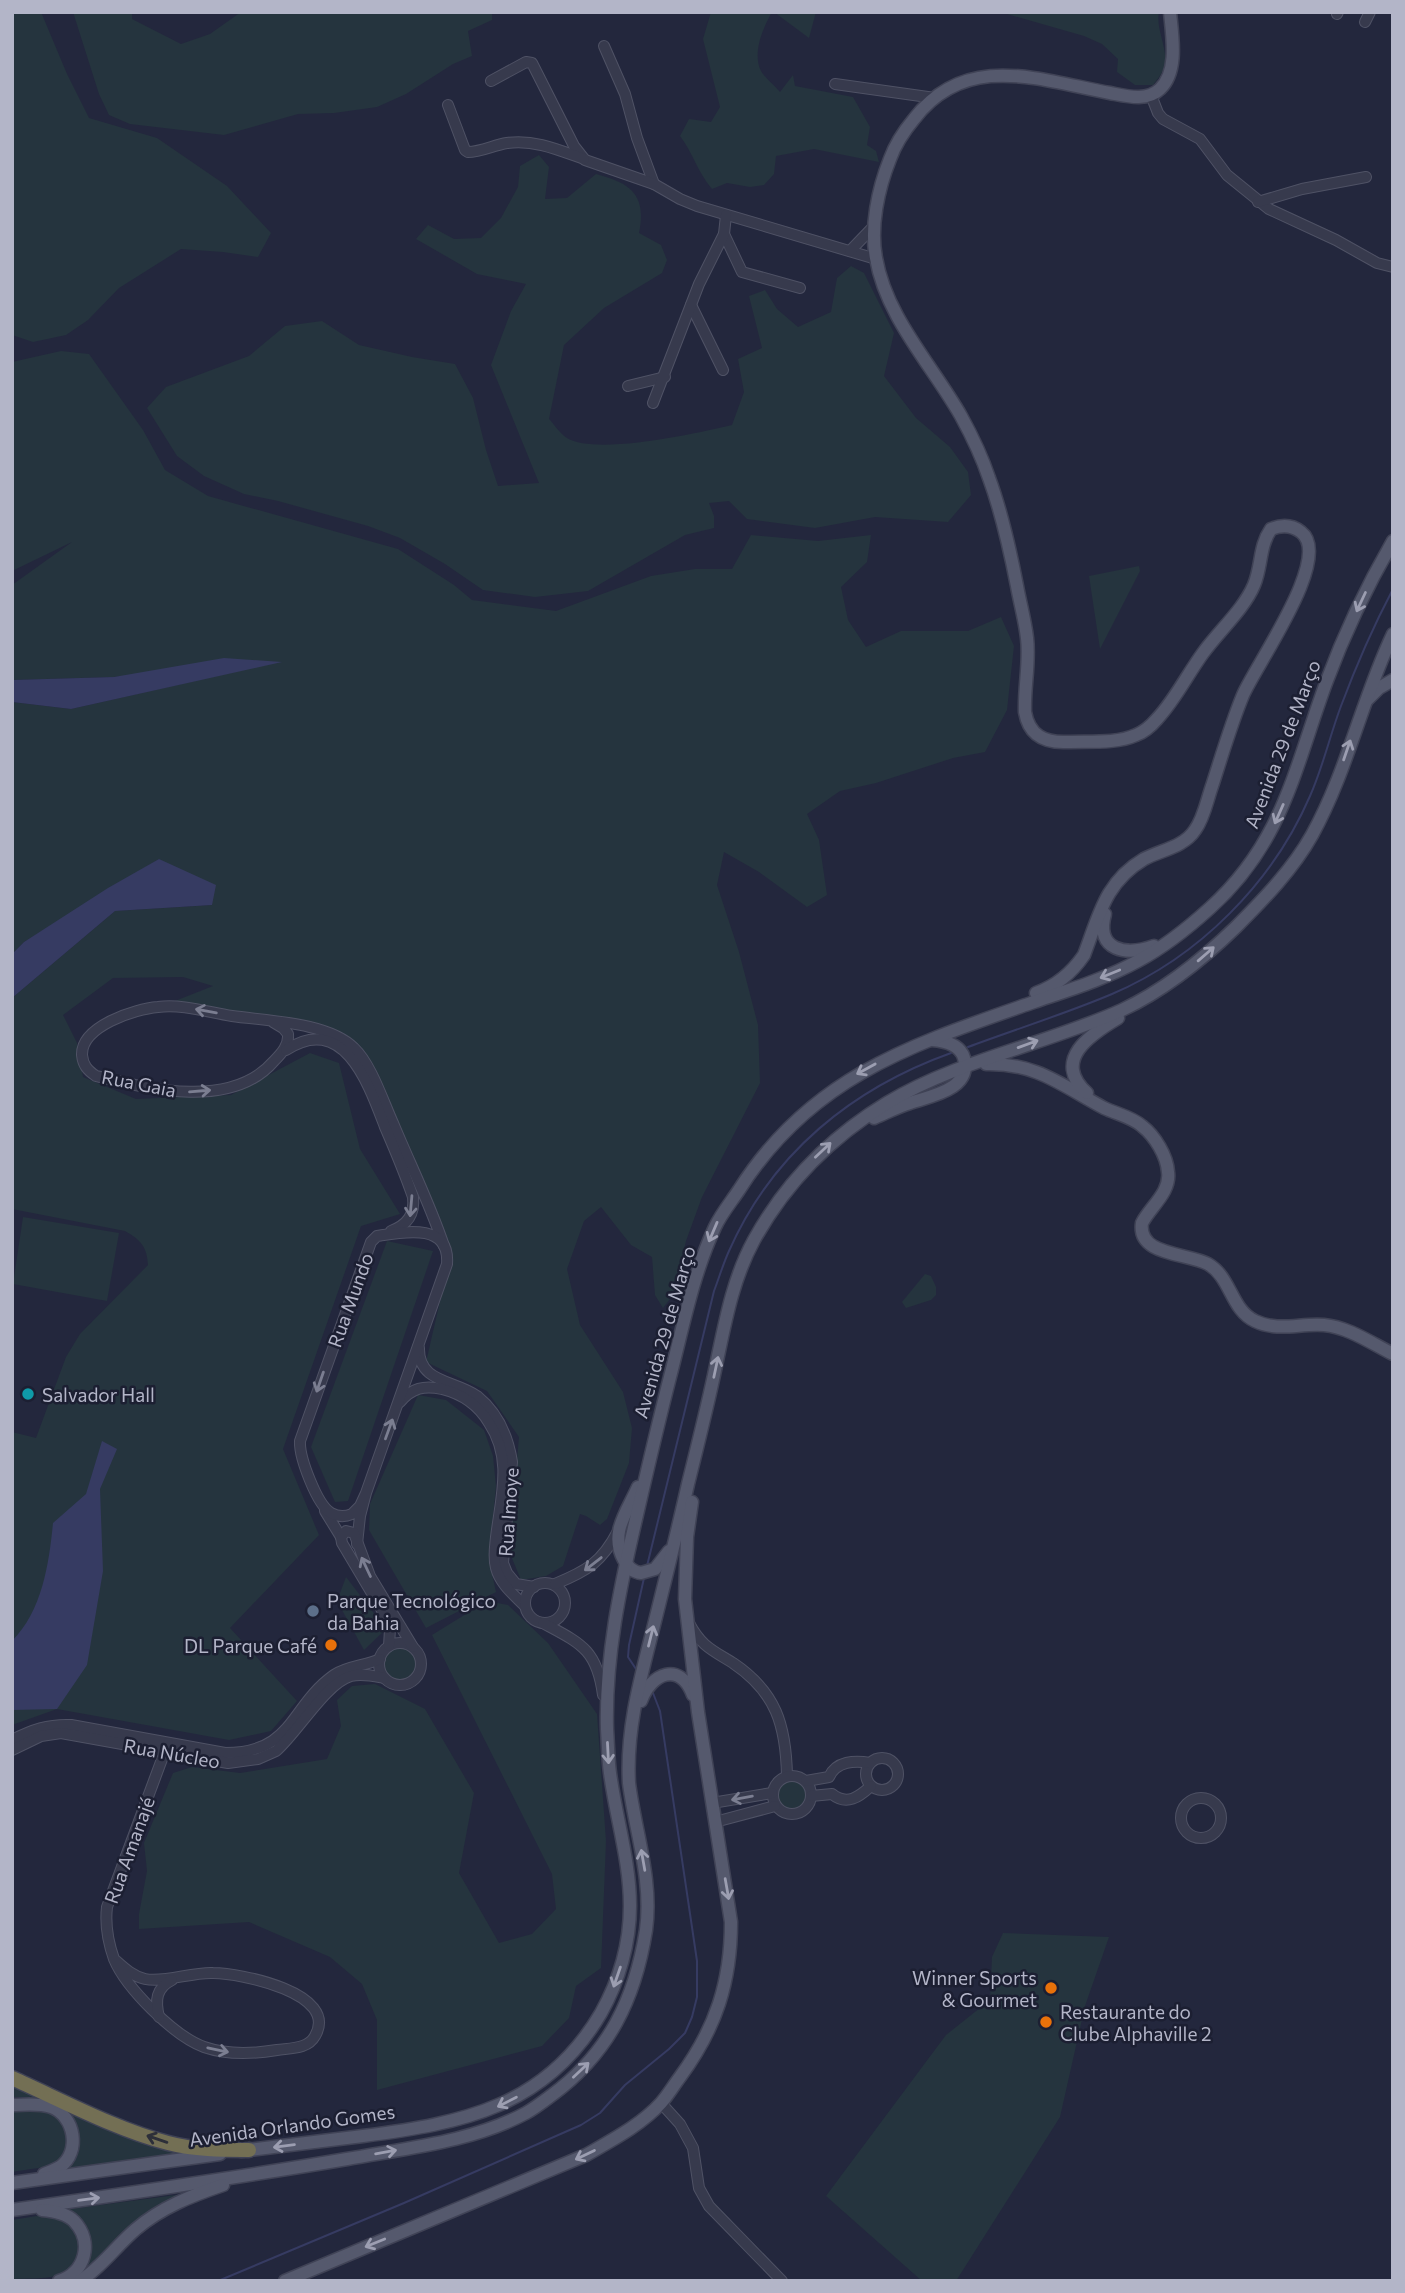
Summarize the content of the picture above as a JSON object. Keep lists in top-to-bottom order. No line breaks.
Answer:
{"streets":{"main road":["Avenida 29 de Março","Avenida Orlando Gomes"],"street":["Rua Gaia","Rua Mundo","Rua Imoye","Rua Núcleo","Rua Amanajé"]},"crossings":[["Avenida 29 de Março","Avenida Orlando Gomes"],["Rua Gaia","Rua Mundo"],["Rua Mundo","Rua Núcleo"],["Rua Núcleo","Rua Amanajé"]],"places":["Salvador Hall","Parque Tecnológico da Bahia","DL Parque Café","Winner Sports & Gourmet","Restaurante do Clube Alphaville 2"]}
